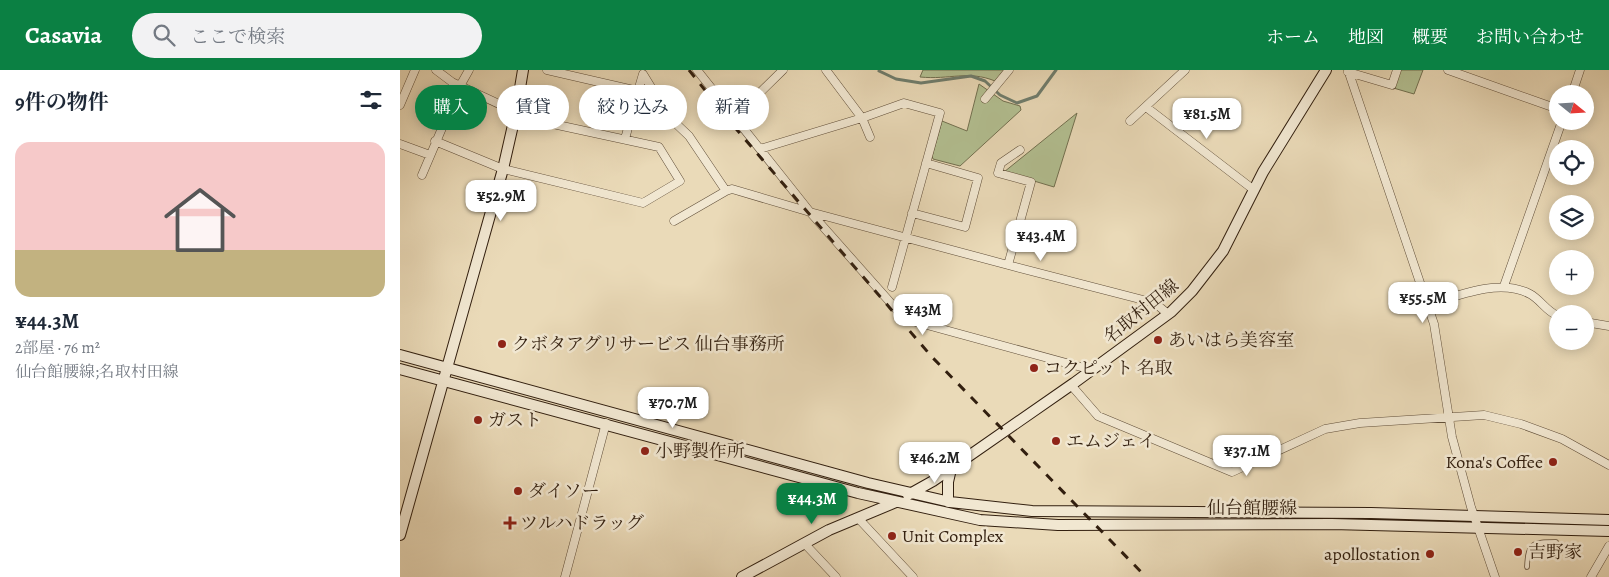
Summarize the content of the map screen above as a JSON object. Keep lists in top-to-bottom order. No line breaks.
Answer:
{"streets":{"main road":["名取村田線","仙台館腰線"]},"crossings":[["名取村田線","仙台館腰線"]],"places":{"other":["あいはら美容室","クボタアグリサービス 仙台事務所","コクピット 名取","ガスト","エムジェイ","小野製作所","Kona's Coffee","ダイソー","Unit Complex","吉野家","apollostation"],"health":["ツルハドラッグ"]},"north":"right","page":{"header":"Casavia","search":"ここで検索","nav":["ホーム","地図","概要","お問い合わせ"],"heading":"9件の物件","map_buttons":["+","−"],"chip":["購入","賃貸","絞り込み","新着"],"price":["¥81.5M","¥52.9M","¥43.4M","¥55.5M","¥43M","¥70.7M","¥37.1M","¥46.2M","¥44.3M"],"list":[{"name":"¥44.3M","note":"2部屋 · 76 m² · 仙台館腰線;名取村田線"}]}}
